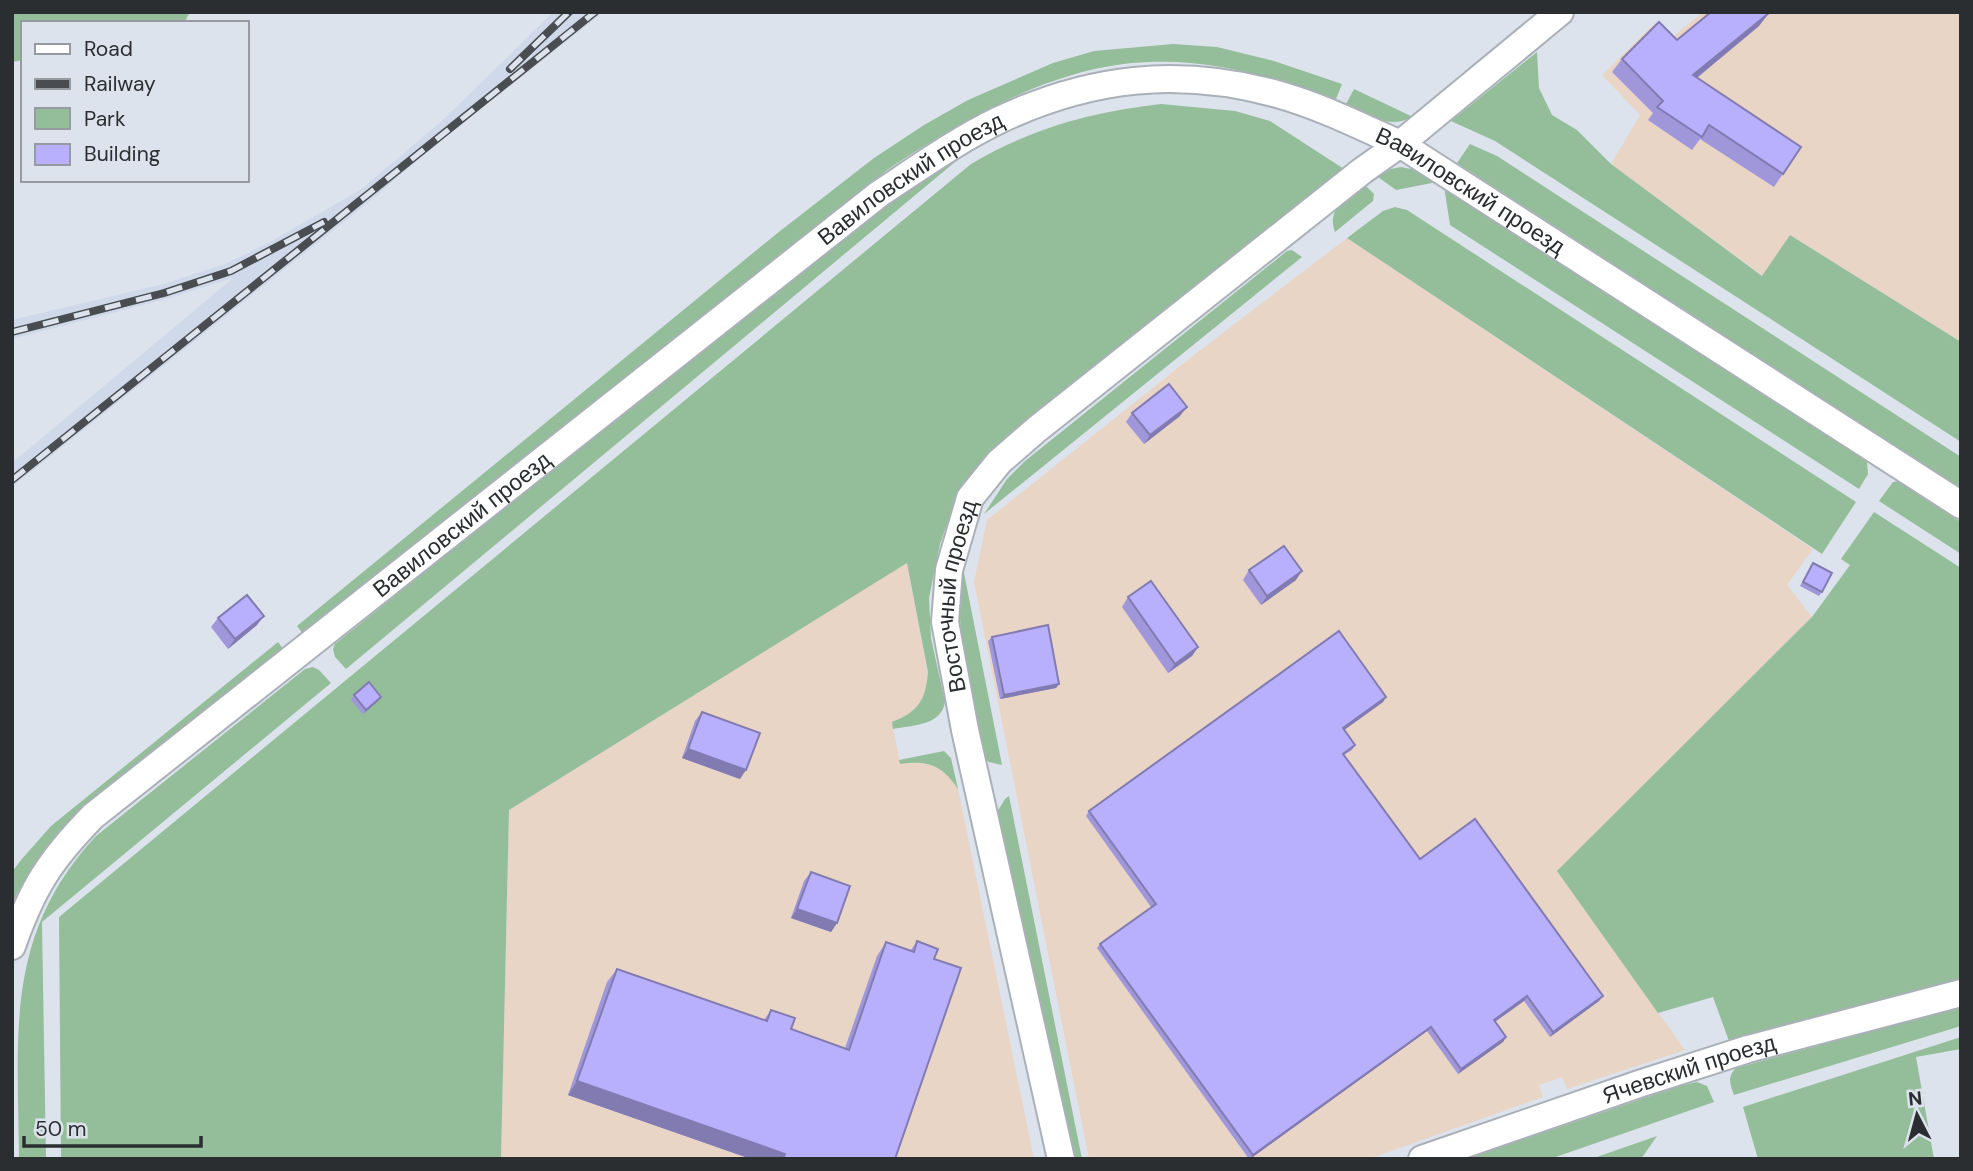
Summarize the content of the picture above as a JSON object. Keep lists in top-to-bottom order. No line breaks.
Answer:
{"streets":{"street":["Вавиловский проезд","Восточный проезд","Ячевский проезд"]},"crossings":[["Вавиловский проезд","Восточный проезд"]],"legend":["Road","Railway","Park","Building"],"scale_bar":"50 m","north":"top"}
